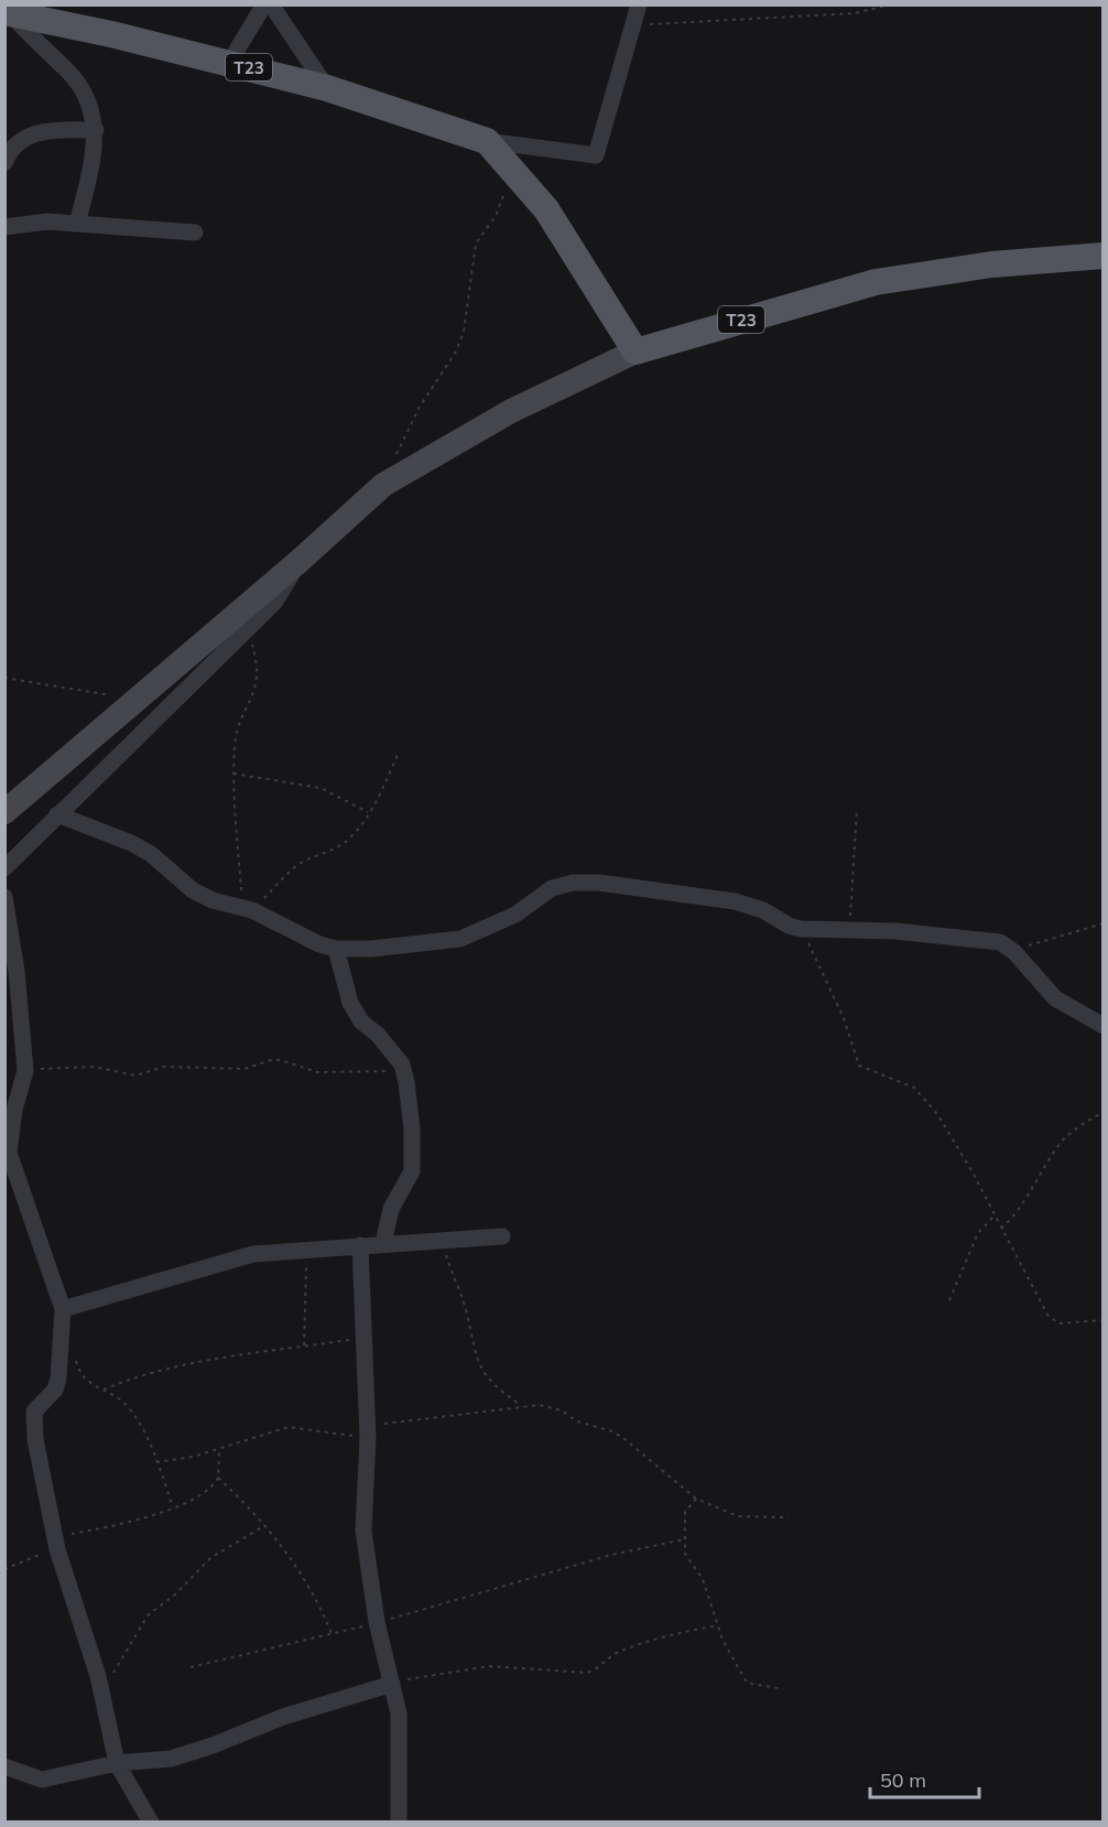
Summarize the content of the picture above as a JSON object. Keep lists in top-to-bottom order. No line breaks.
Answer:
{"streets":{"main road":["T23"]},"scale_bar":"50 m"}
